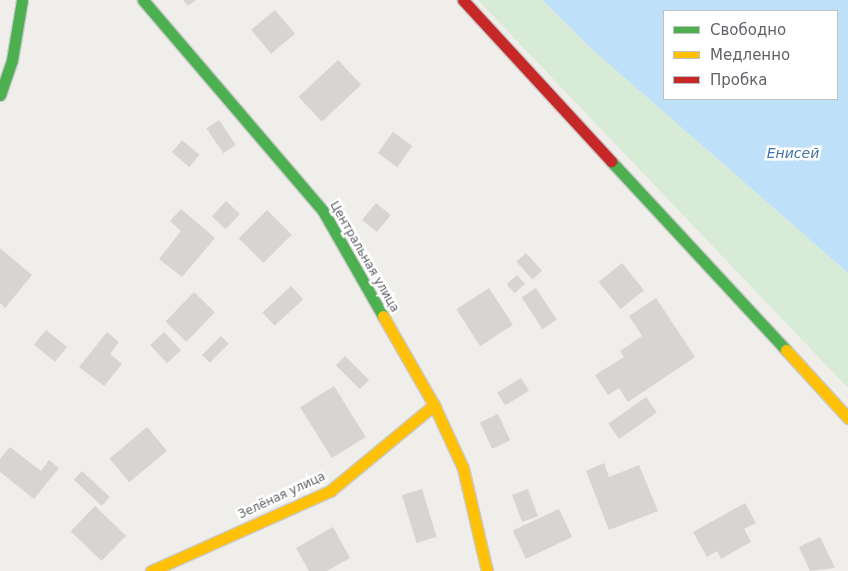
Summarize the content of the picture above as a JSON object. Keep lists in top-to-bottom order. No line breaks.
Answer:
{"streets":{"street":["Центральная улица","Зелёная улица"]},"crossings":[["Центральная улица","Зелёная улица"]],"water":["Енисей"],"legend":["Свободно","Медленно","Пробка"]}
